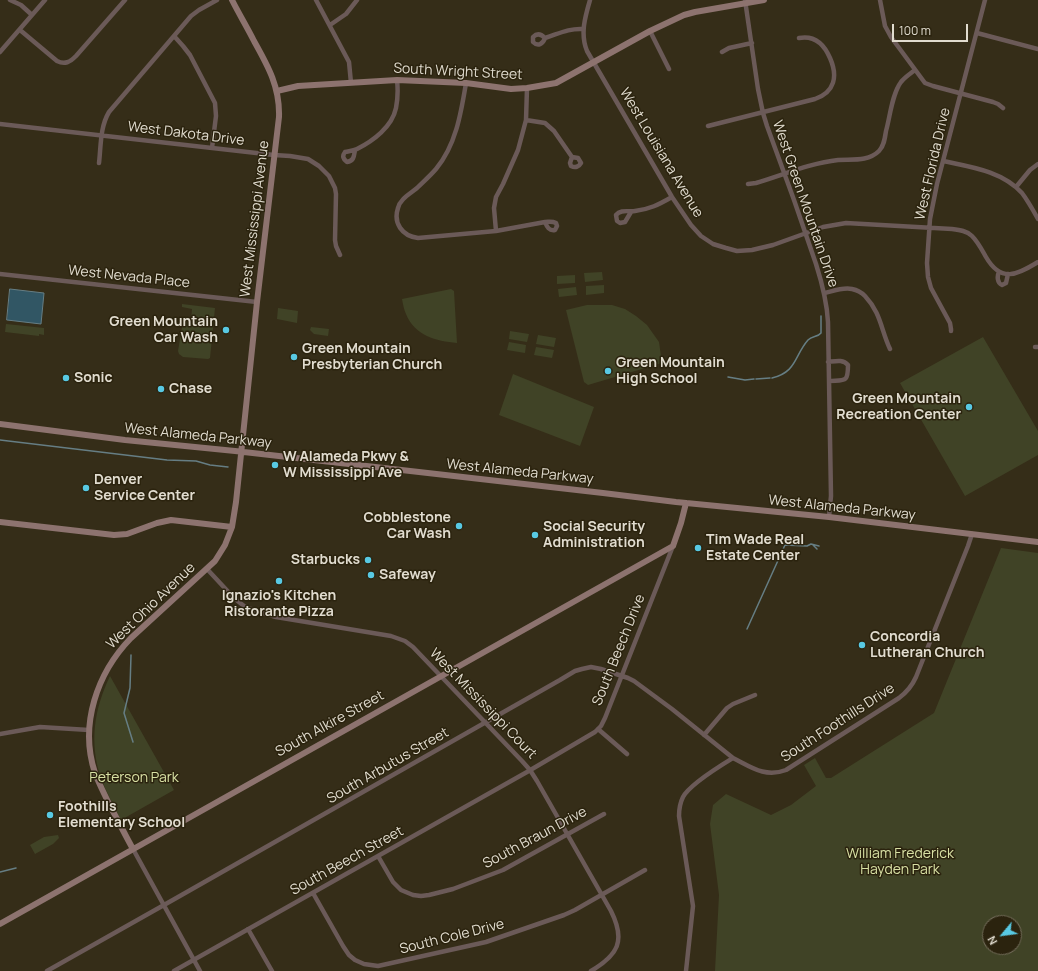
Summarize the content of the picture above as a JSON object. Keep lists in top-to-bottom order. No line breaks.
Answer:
{"streets":{"street":["South Wright Street","West Dakota Drive","West Louisiana Avenue","West Florida Drive","West Green Mountain Drive","West Mississippi Avenue","West Nevada Place","West Alameda Parkway","West Ohio Avenue","South Beech Drive","West Mississippi Court","South Foothills Drive","South Alkire Street","South Arbutus Street","South Braun Drive","South Beech Street","South Cole Drive"]},"crossings":[["South Wright Street","West Louisiana Avenue"],["South Wright Street","West Green Mountain Drive"],["South Wright Street","West Mississippi Avenue"],["West Dakota Drive","West Mississippi Avenue"],["West Louisiana Avenue","West Florida Drive"],["West Louisiana Avenue","West Green Mountain Drive"],["West Green Mountain Drive","West Alameda Parkway"],["West Mississippi Avenue","West Nevada Place"],["West Mississippi Avenue","West Alameda Parkway"],["West Mississippi Avenue","West Ohio Avenue"],["West Alameda Parkway","West Ohio Avenue"],["West Alameda Parkway","South Beech Drive"],["West Alameda Parkway","South Foothills Drive"],["West Ohio Avenue","West Mississippi Court"],["West Ohio Avenue","South Alkire Street"],["West Ohio Avenue","South Arbutus Street"],["West Ohio Avenue","South Beech Street"],["South Beech Drive","West Mississippi Court"],["South Beech Drive","South Alkire Street"],["South Beech Drive","South Arbutus Street"],["South Beech Drive","South Beech Street"],["West Mississippi Court","South Alkire Street"],["West Mississippi Court","South Arbutus Street"],["West Mississippi Court","South Braun Drive"],["West Mississippi Court","South Beech Street"],["West Mississippi Court","South Cole Drive"],["South Foothills Drive","South Arbutus Street"],["South Braun Drive","South Beech Street"],["South Beech Street","South Cole Drive"]],"parks":["Peterson Park","William Frederick Hayden Park"],"places":["Green Mountain Car Wash","Green Mountain Presbyterian Church","Green Mountain High School","Sonic","Chase","Green Mountain Recreation Center","W Alameda Pkwy & W Mississippi Ave","Denver Service Center","Cobblestone Car Wash","Social Security Administration","Tim Wade Real Estate Center","Starbucks","Safeway","Ignazio's Kitchen Ristorante Pizza","Concordia Lutheran Church","Foothills Elementary School"],"scale_bar":"100 m","north":"bottom left"}
